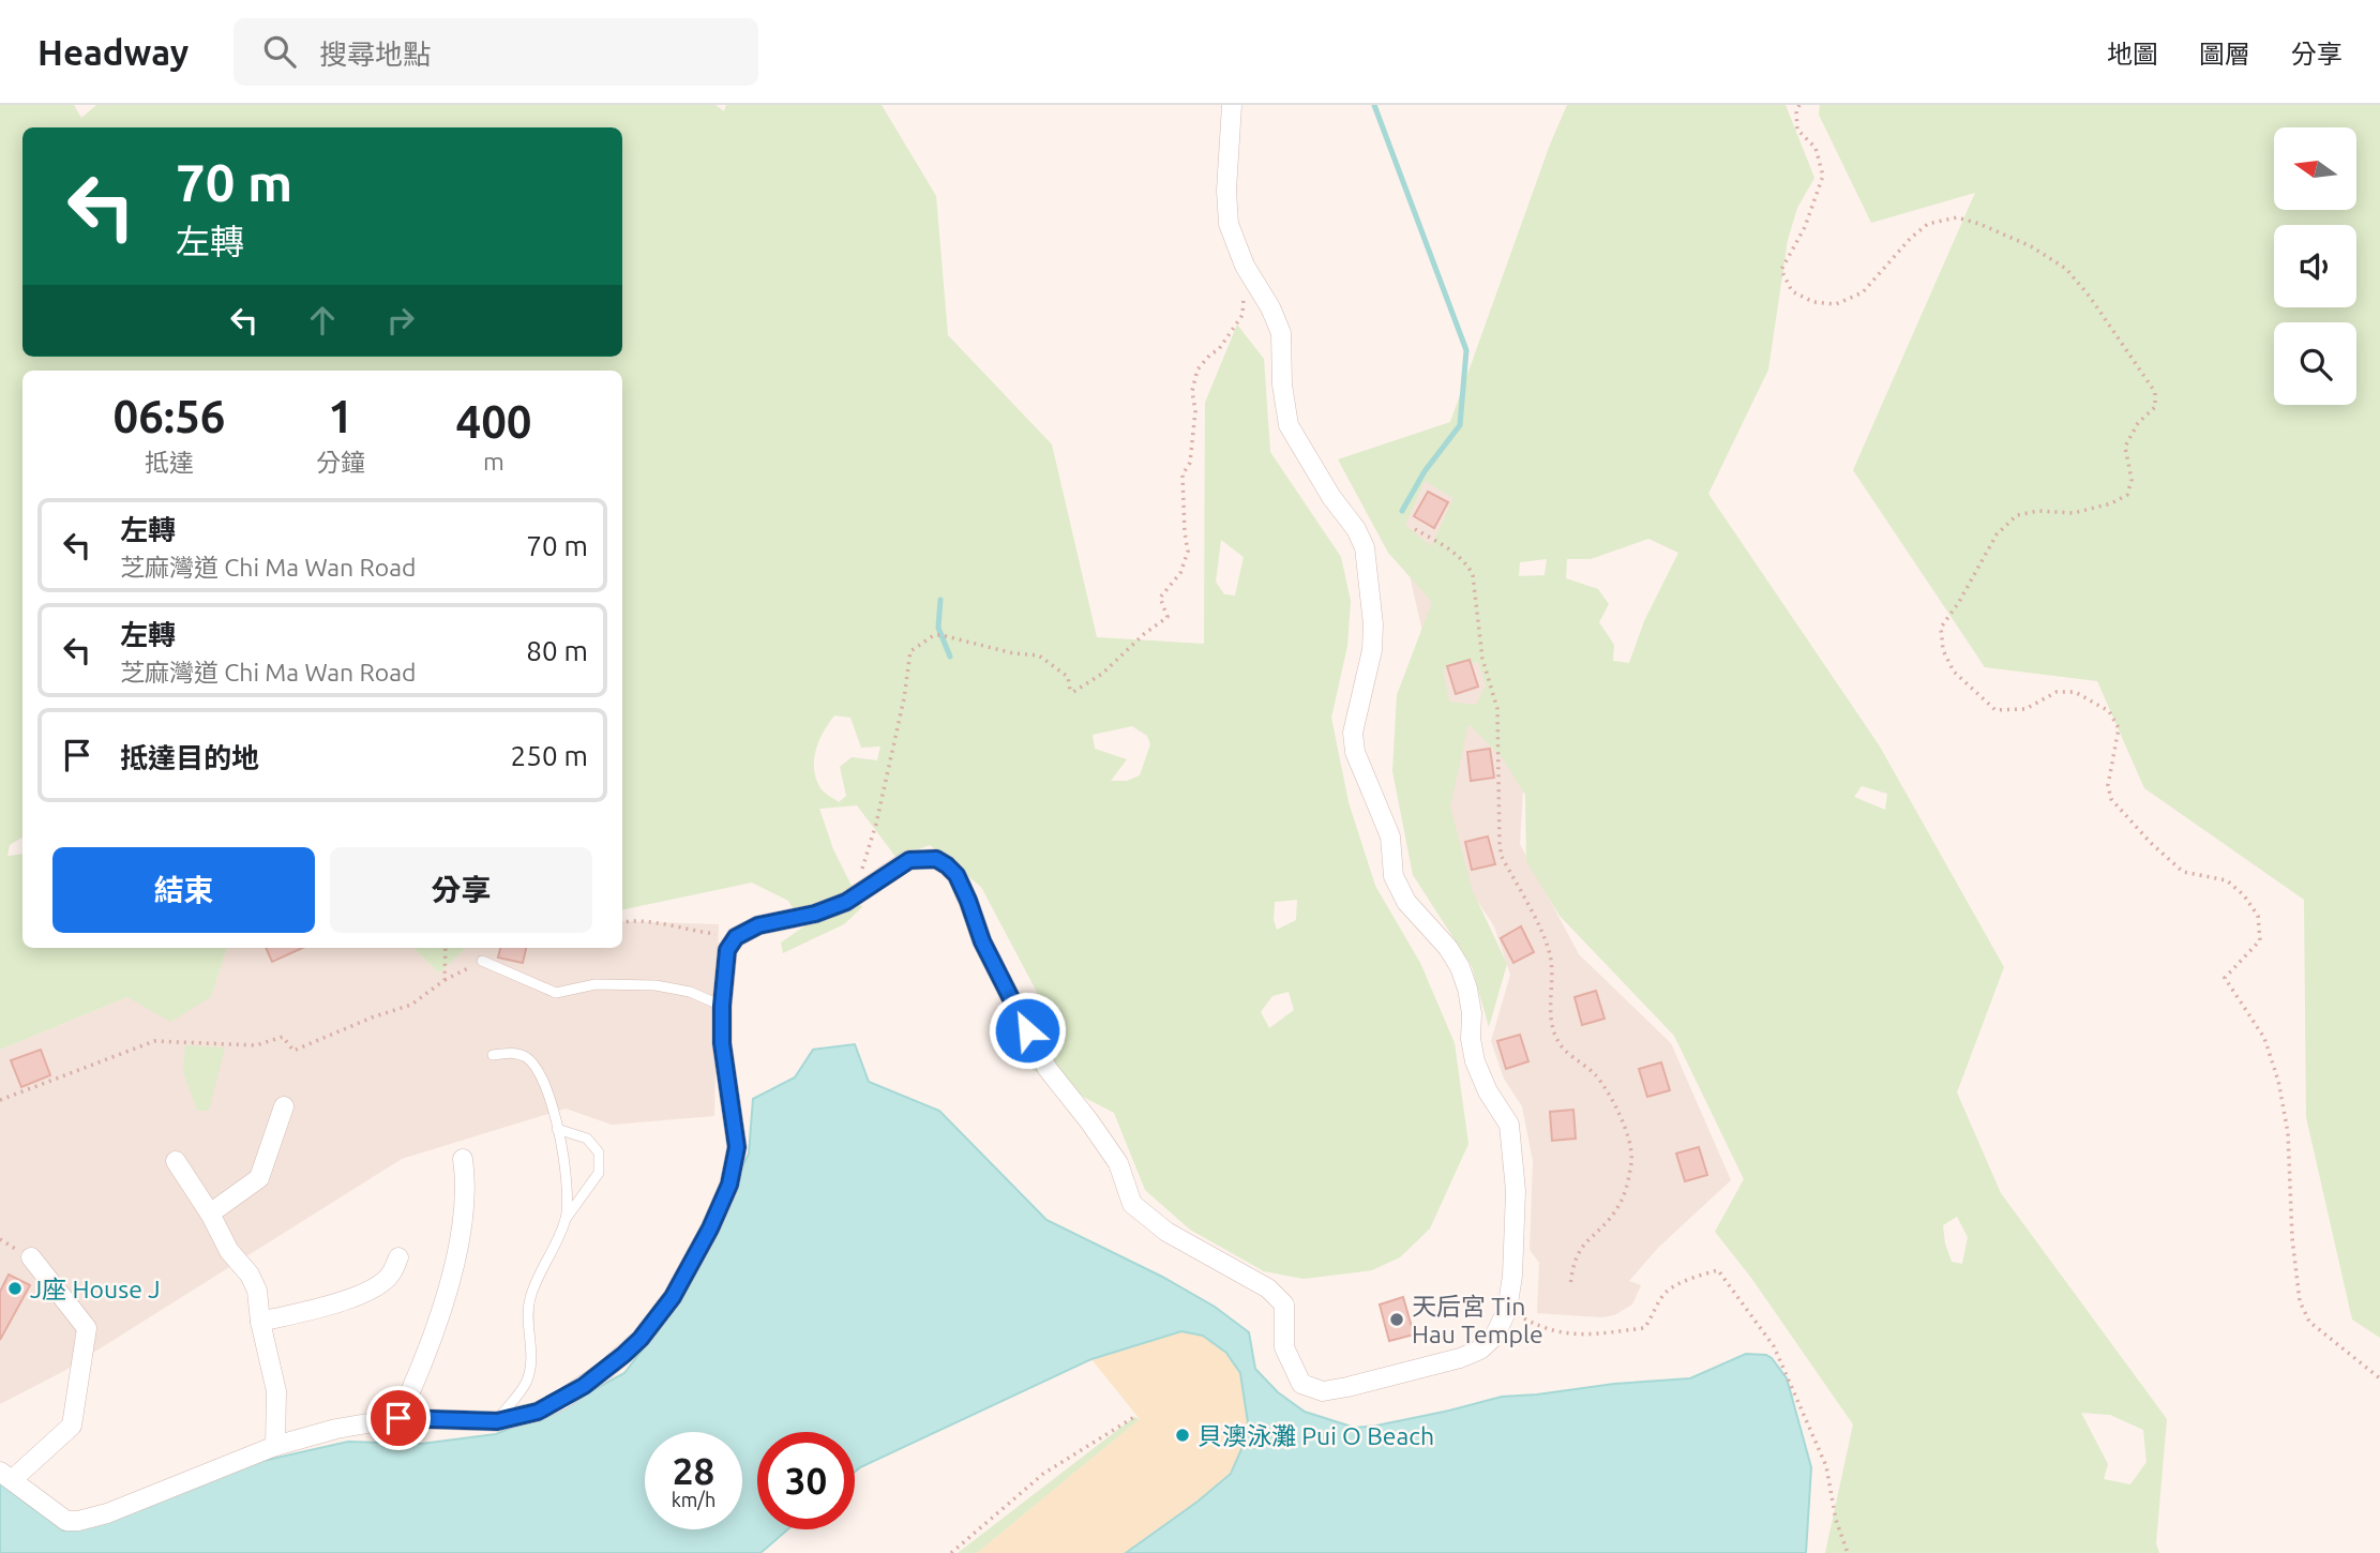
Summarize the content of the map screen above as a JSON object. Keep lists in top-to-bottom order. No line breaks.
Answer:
{"places":["J座 House J","天后宮 Tin Hau Temple","貝澳泳灘 Pui O Beach"],"north":"left","page":{"header":"Headway","search":"搜尋地點","nav":["地圖","圖層","分享"],"turn":["70 m","左轉"],"eta":["06:56","抵達","1","分鐘","400","m"],"list":[{"name":"左轉","note":"芝麻灣道 Chi Ma Wan Road","value":"70 m"},{"name":"左轉","note":"芝麻灣道 Chi Ma Wan Road","value":"80 m"},{"name":"抵達目的地","value":"250 m"}],"buttons":["結束","分享"],"speed":"28 km/h","limit":"30"}}
